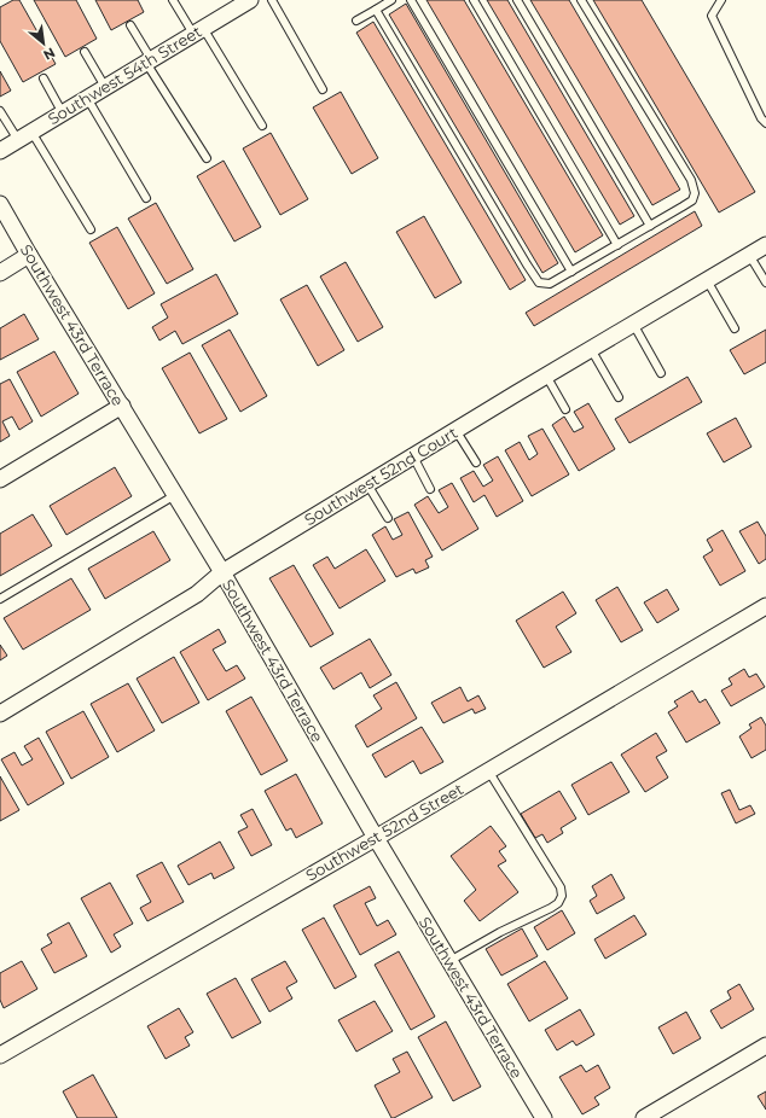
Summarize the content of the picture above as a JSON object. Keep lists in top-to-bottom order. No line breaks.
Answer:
{"streets":{"street":["Southwest 54th Street","Southwest 43rd Terrace","Southwest 52nd Court","Southwest 52nd Street"]},"crossings":[["Southwest 43rd Terrace","Southwest 52nd Court"],["Southwest 43rd Terrace","Southwest 52nd Street"]],"north":"bottom right"}
